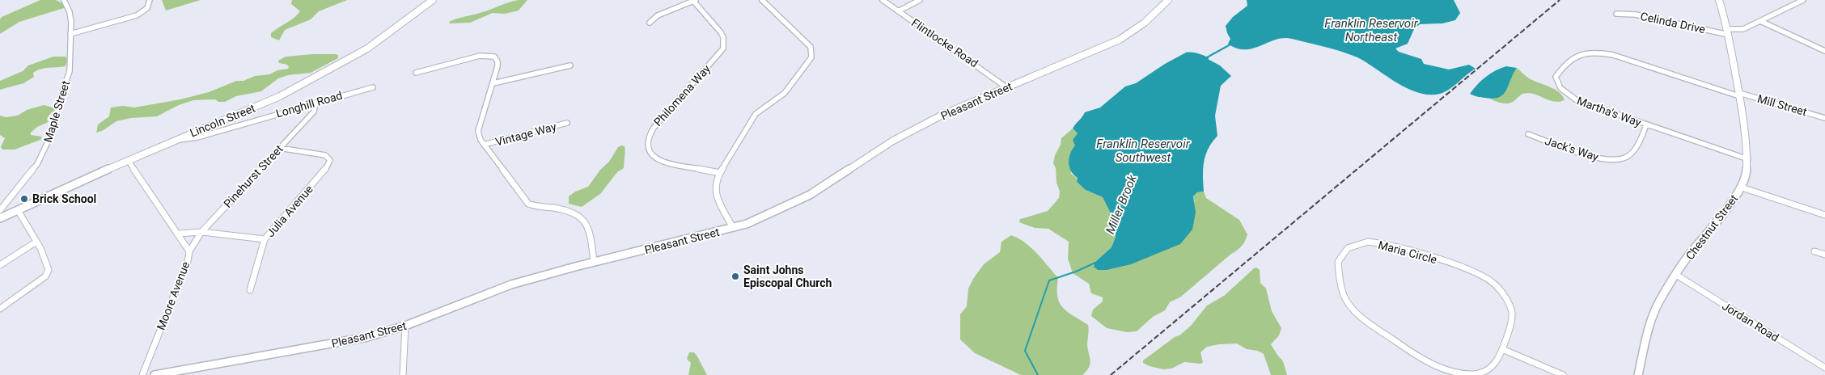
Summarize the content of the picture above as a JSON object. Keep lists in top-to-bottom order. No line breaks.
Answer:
{"streets":{"main road":["Pleasant Street","Lincoln Street","Chestnut Street"],"street":["Celinda Drive","Flintlocke Road","Philomena Way","Longhill Road","Mill Street","Maple Street","Martha's Way","Vintage Way","Jack's Way","Pinehurst Street","Julia Avenue","Maria Circle","Moore Avenue","Jordan Road"]},"crossings":[["Celinda Drive","Chestnut Street"],["Flintlocke Road","Pleasant Street"],["Longhill Road","Lincoln Street"],["Longhill Road","Pinehurst Street"],["Mill Street","Martha's Way"],["Mill Street","Chestnut Street"],["Martha's Way","Jack's Way"],["Martha's Way","Chestnut Street"],["Lincoln Street","Moore Avenue"],["Pinehurst Street","Julia Avenue"],["Pinehurst Street","Moore Avenue"],["Chestnut Street","Jordan Road"]],"water":["Franklin Reservoir Northeast","Franklin Reservoir Southwest","Miller Brook"],"places":["Brick School","Saint Johns Episcopal Church"]}
